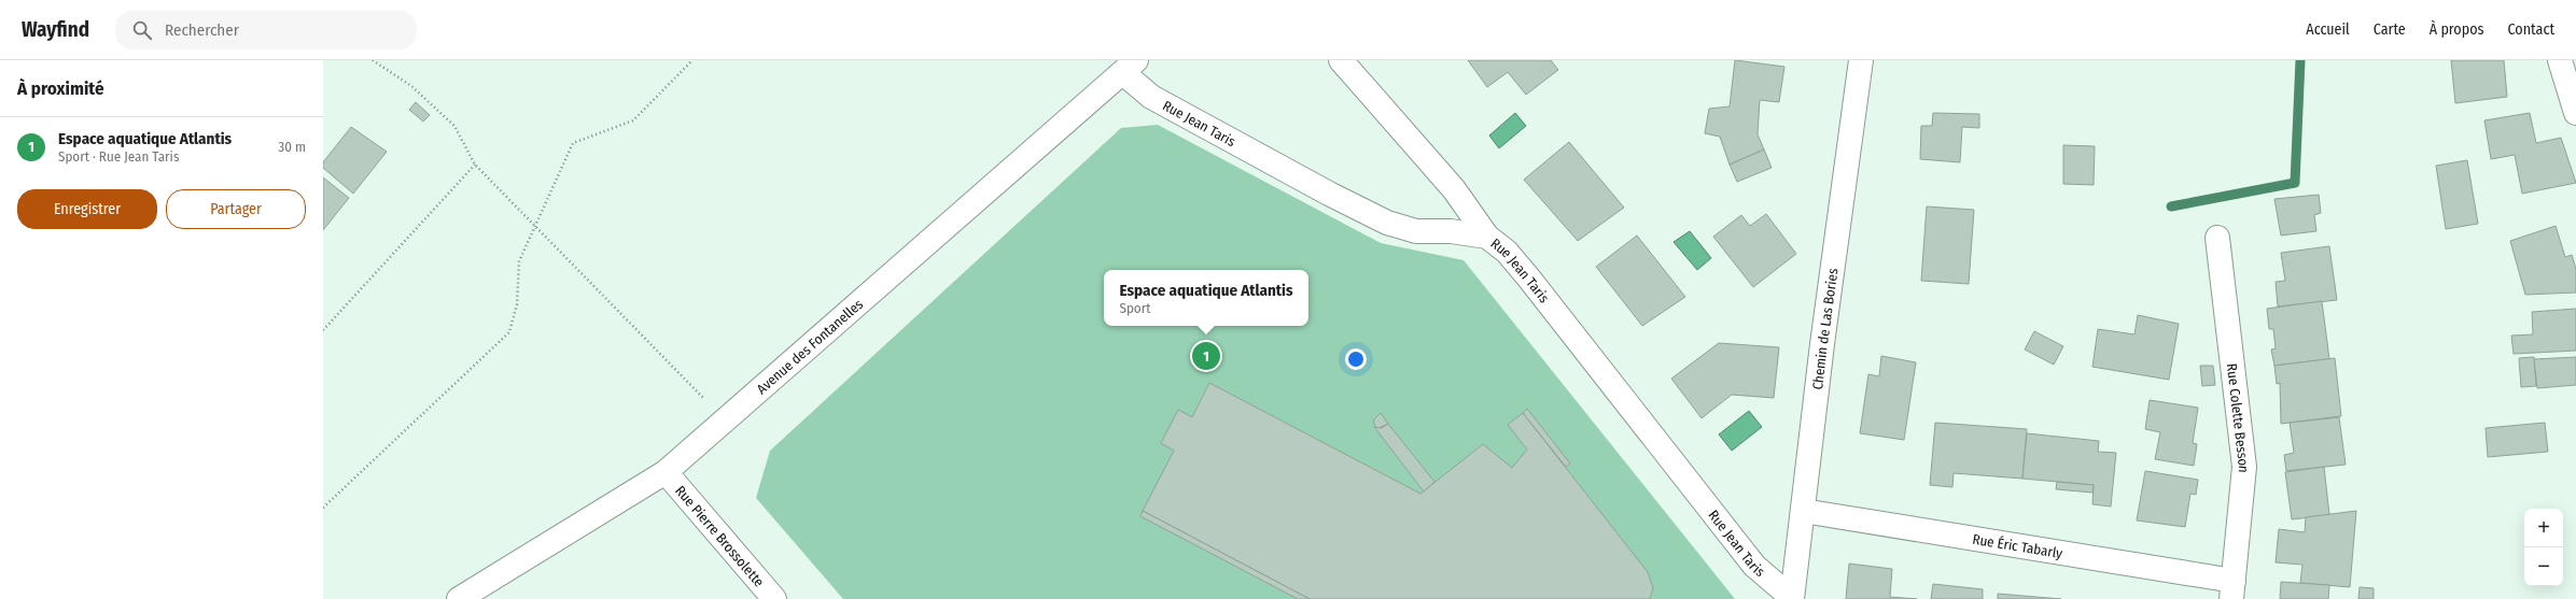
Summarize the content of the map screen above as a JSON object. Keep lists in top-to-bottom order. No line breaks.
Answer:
{"streets":{"street":["Rue Jean Taris","Chemin de Las Bories","Avenue des Fontanelles","Rue Colette Besson","Rue Pierre Brossolette","Rue Éric Tabarly"]},"crossings":[["Rue Jean Taris","Chemin de Las Bories"],["Rue Jean Taris","Avenue des Fontanelles"],["Chemin de Las Bories","Rue Éric Tabarly"],["Avenue des Fontanelles","Rue Pierre Brossolette"],["Rue Colette Besson","Rue Éric Tabarly"]],"page":{"header":"Wayfind","search":"Rechercher","nav":["Accueil","Carte","À propos","Contact"],"heading":"À proximité","list":[{"mark":"1","name":"Espace aquatique Atlantis","note":"Sport · Rue Jean Taris","value":"30 m"}],"buttons":["Enregistrer","Partager"],"popup":["Espace aquatique Atlantis","Sport"],"pins":"1","map_buttons":["+","−"]}}
